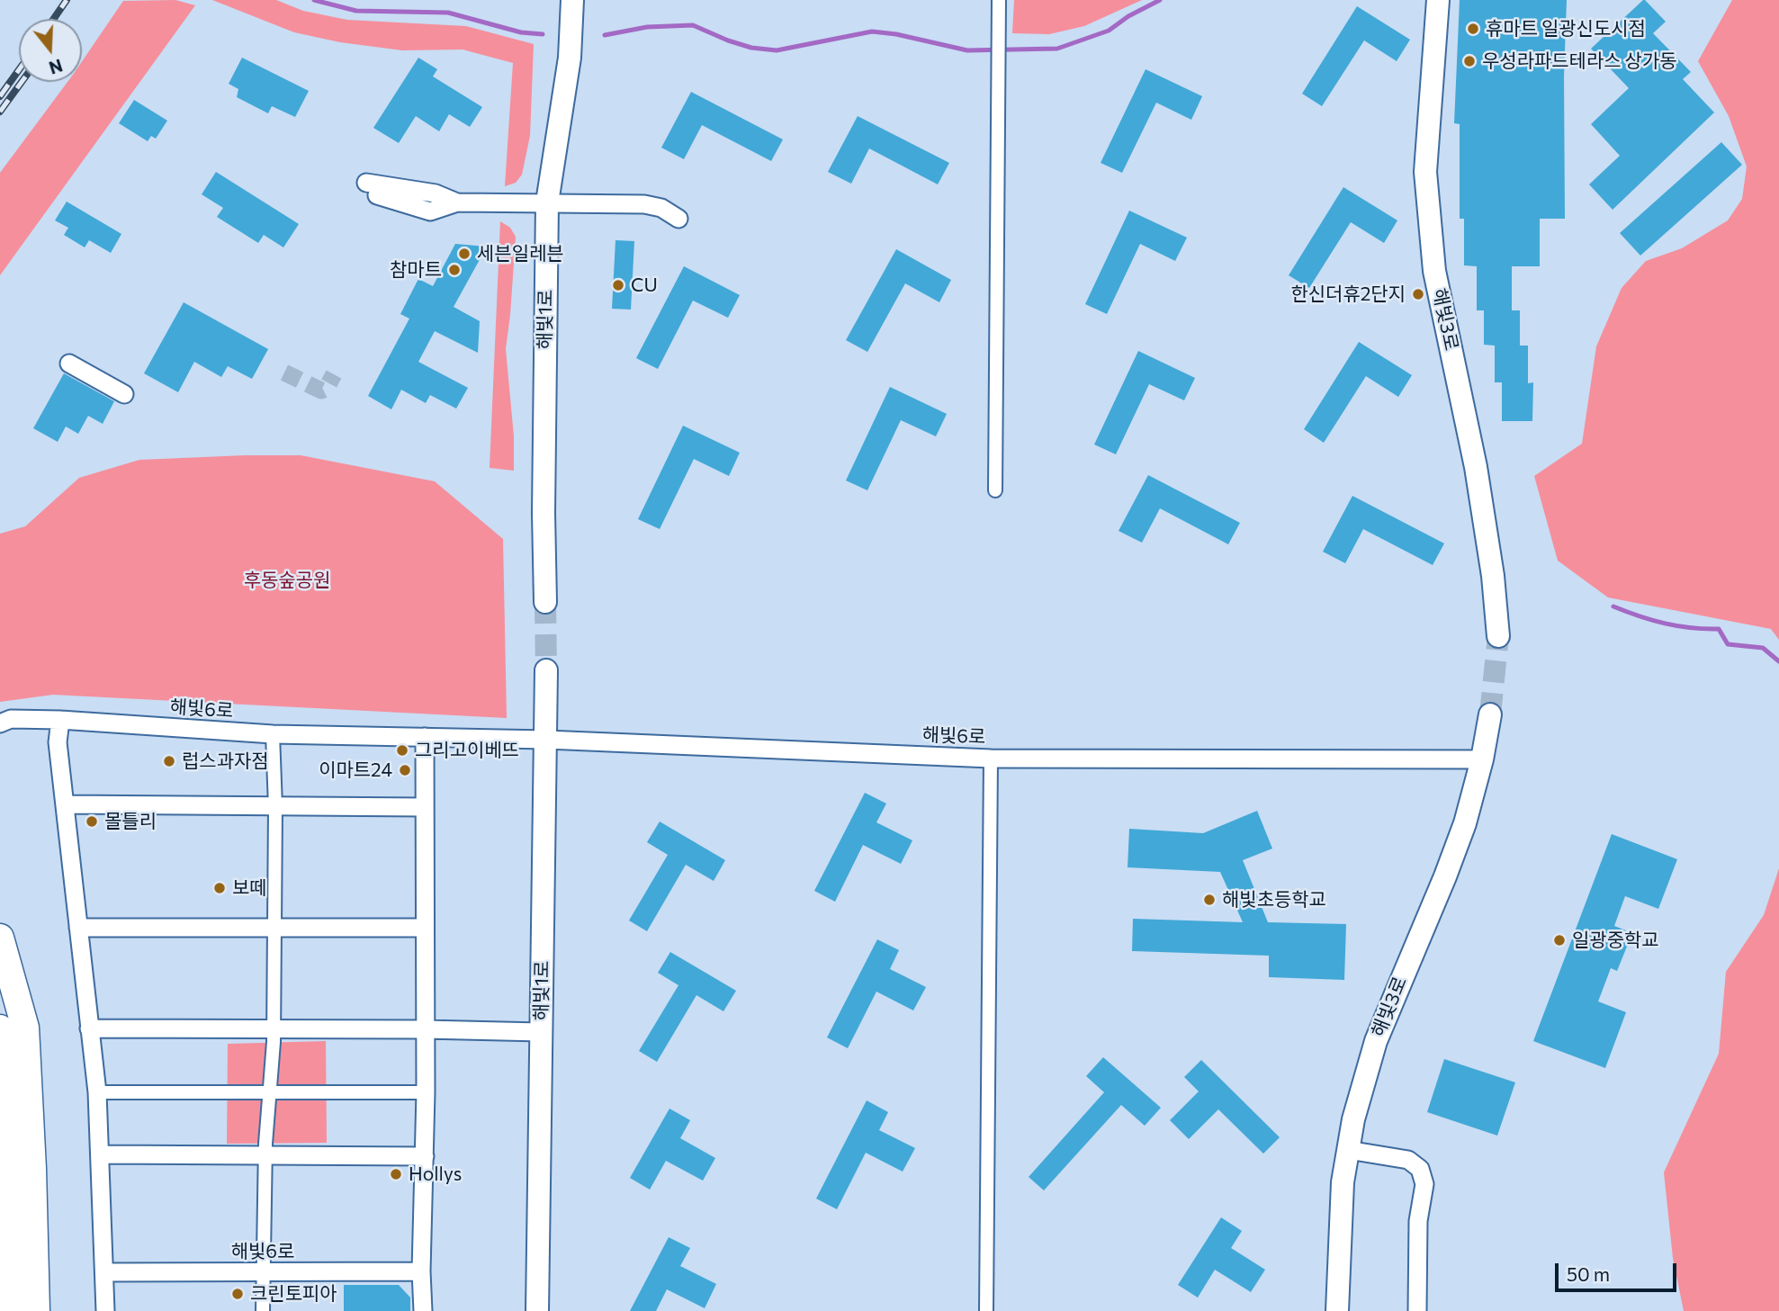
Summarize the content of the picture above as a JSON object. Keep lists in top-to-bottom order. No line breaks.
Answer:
{"streets":{"street":["해빛1로","해빛3로","해빛6로"]},"crossings":[["해빛1로","해빛6로"],["해빛3로","해빛6로"]],"parks":["후동숲공원"],"places":["휴마트 일광신도시점","우성라파드테라스 상가동","세븐일레븐","참마트","CU","한신더휴2단지","그리고이베뜨","럽스과자점","이마트24","몰틀리","보떼","해빛초등학교","일광중학교","Hollys","크린토피아"],"scale_bar":"50 m","north":"bottom"}
